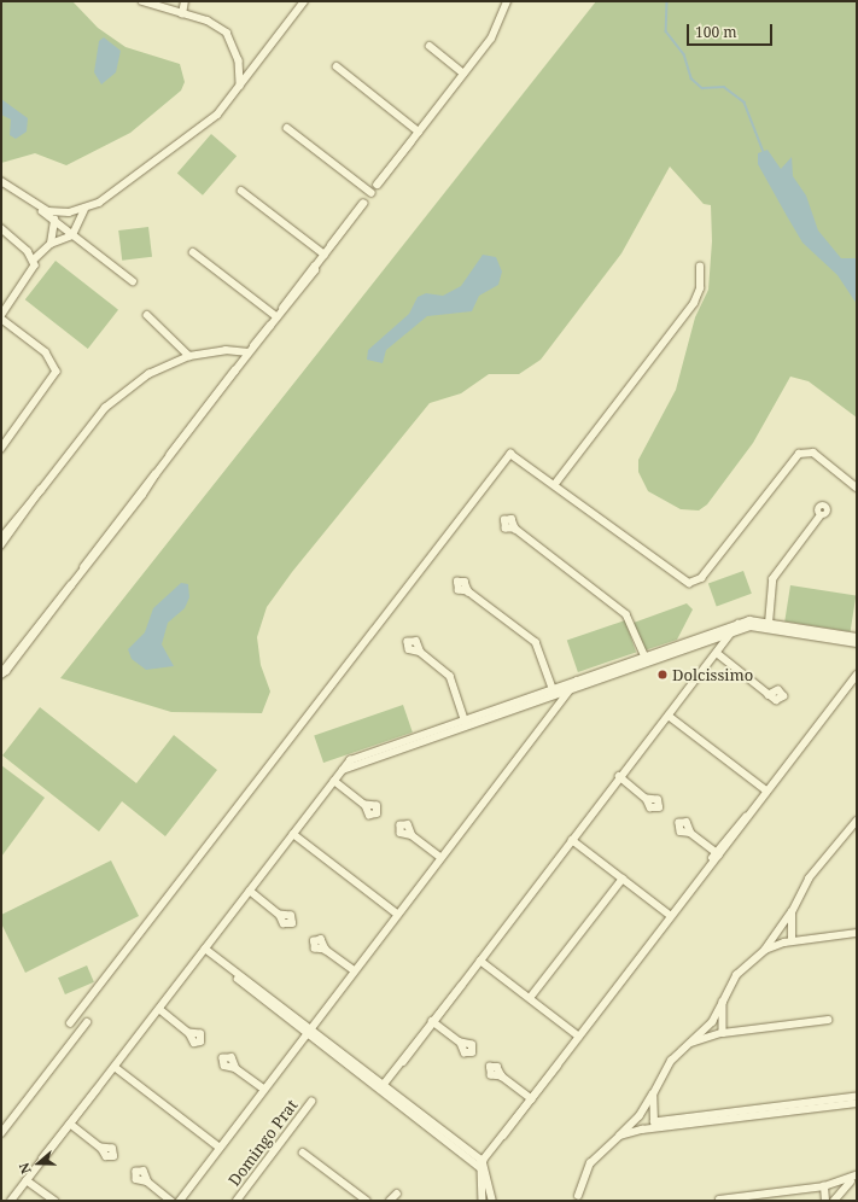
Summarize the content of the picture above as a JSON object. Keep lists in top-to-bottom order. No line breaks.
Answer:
{"streets":{"street":["Domingo Prat"]},"places":["Dolcissimo"],"scale_bar":"100 m","north":"left"}
